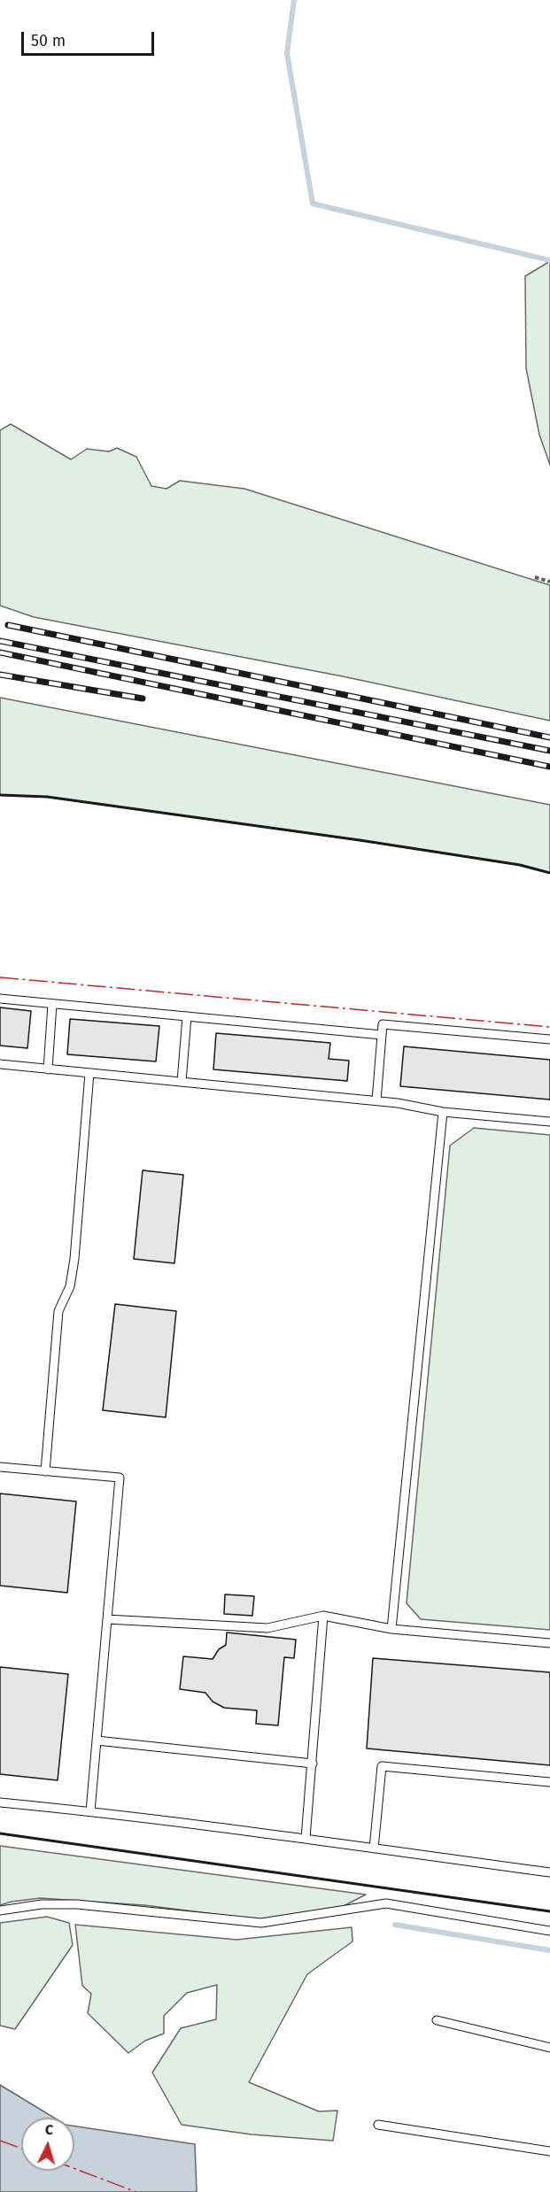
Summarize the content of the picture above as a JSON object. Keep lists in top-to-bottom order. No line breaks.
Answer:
{"scale_bar":"50 m","north":"top"}
